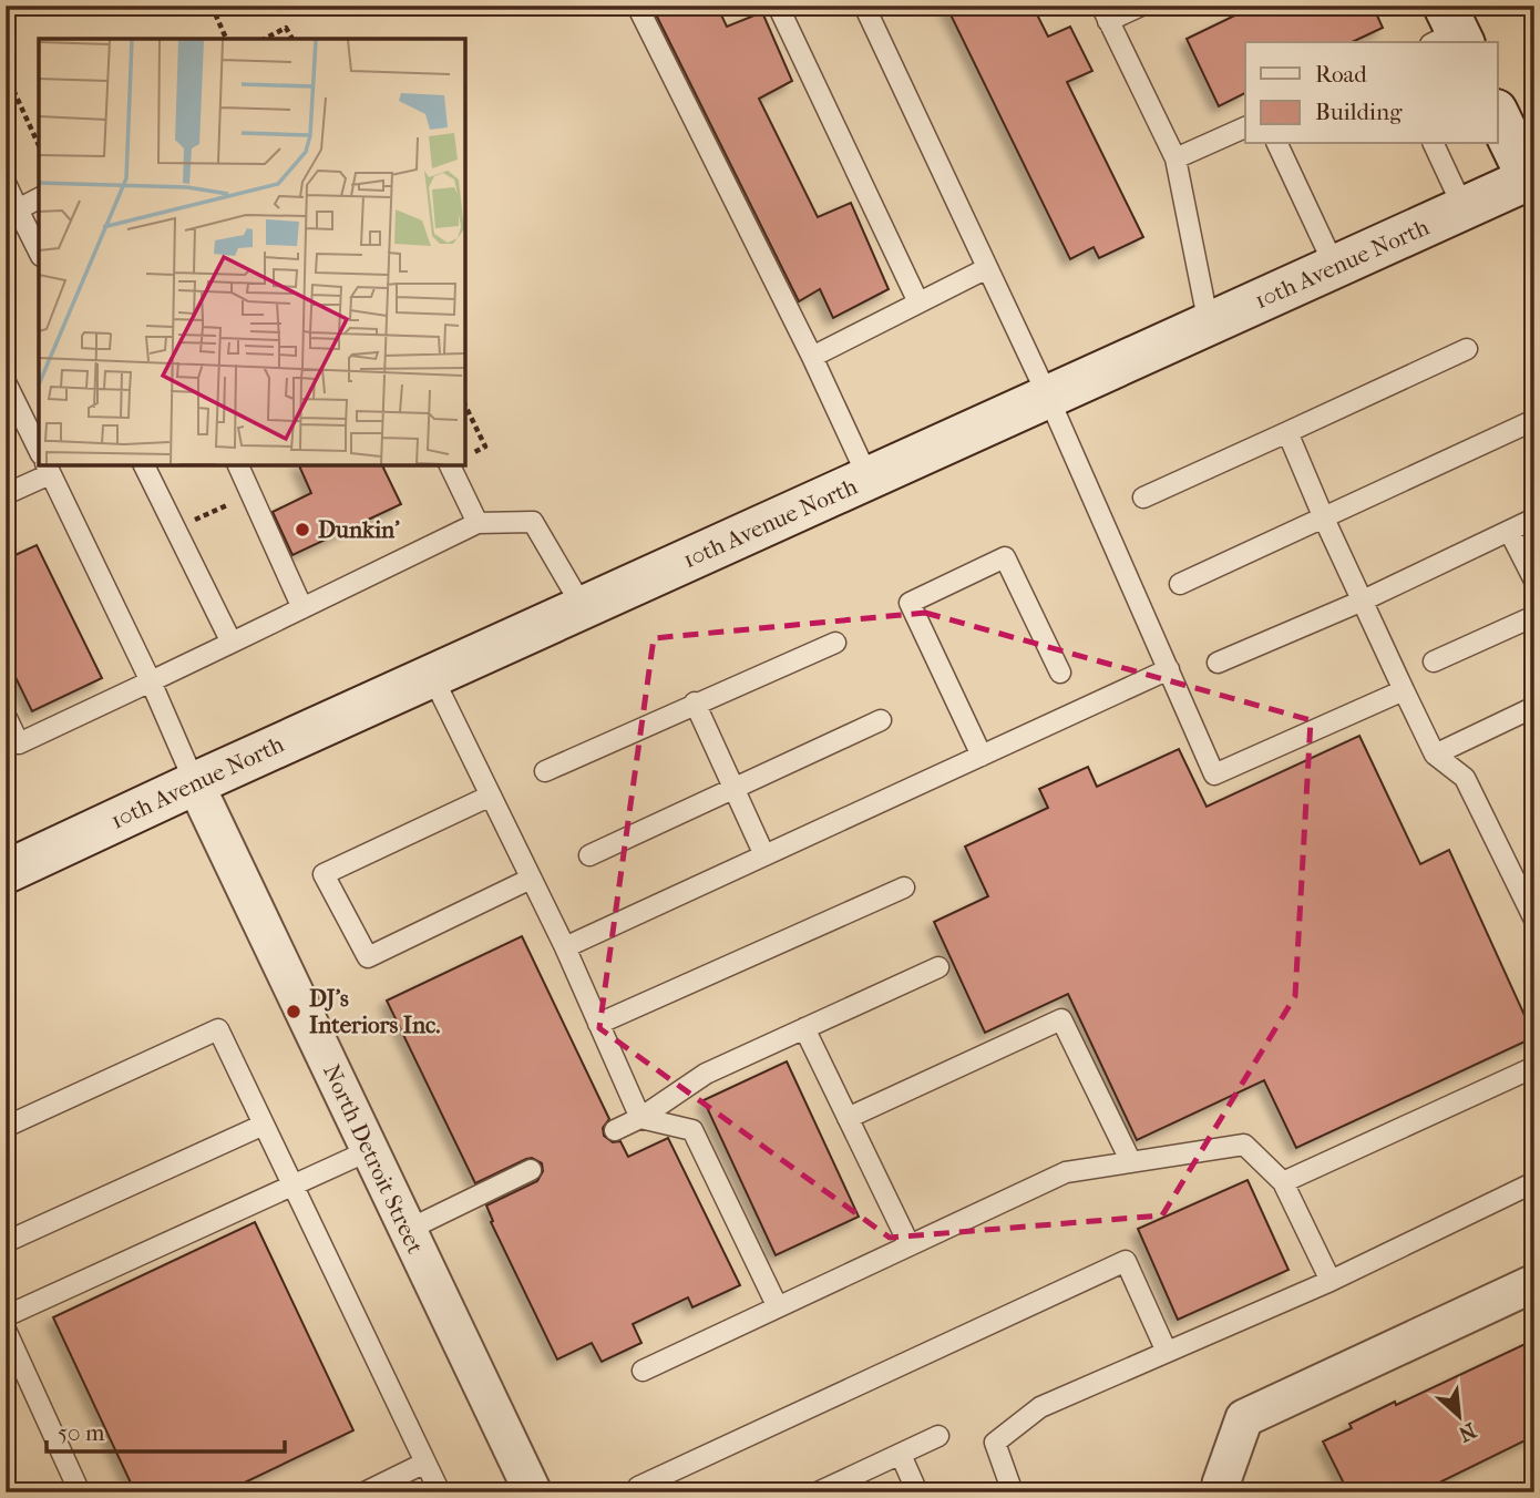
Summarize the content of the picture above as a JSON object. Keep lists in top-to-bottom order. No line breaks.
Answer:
{"streets":{"street":["10th Avenue North","North Detroit Street"]},"crossings":[["10th Avenue North","North Detroit Street"]],"places":["Dunkin'","DJ's Interiors Inc."],"legend":["Road","Building"],"scale_bar":"50 m","north":"bottom right"}
